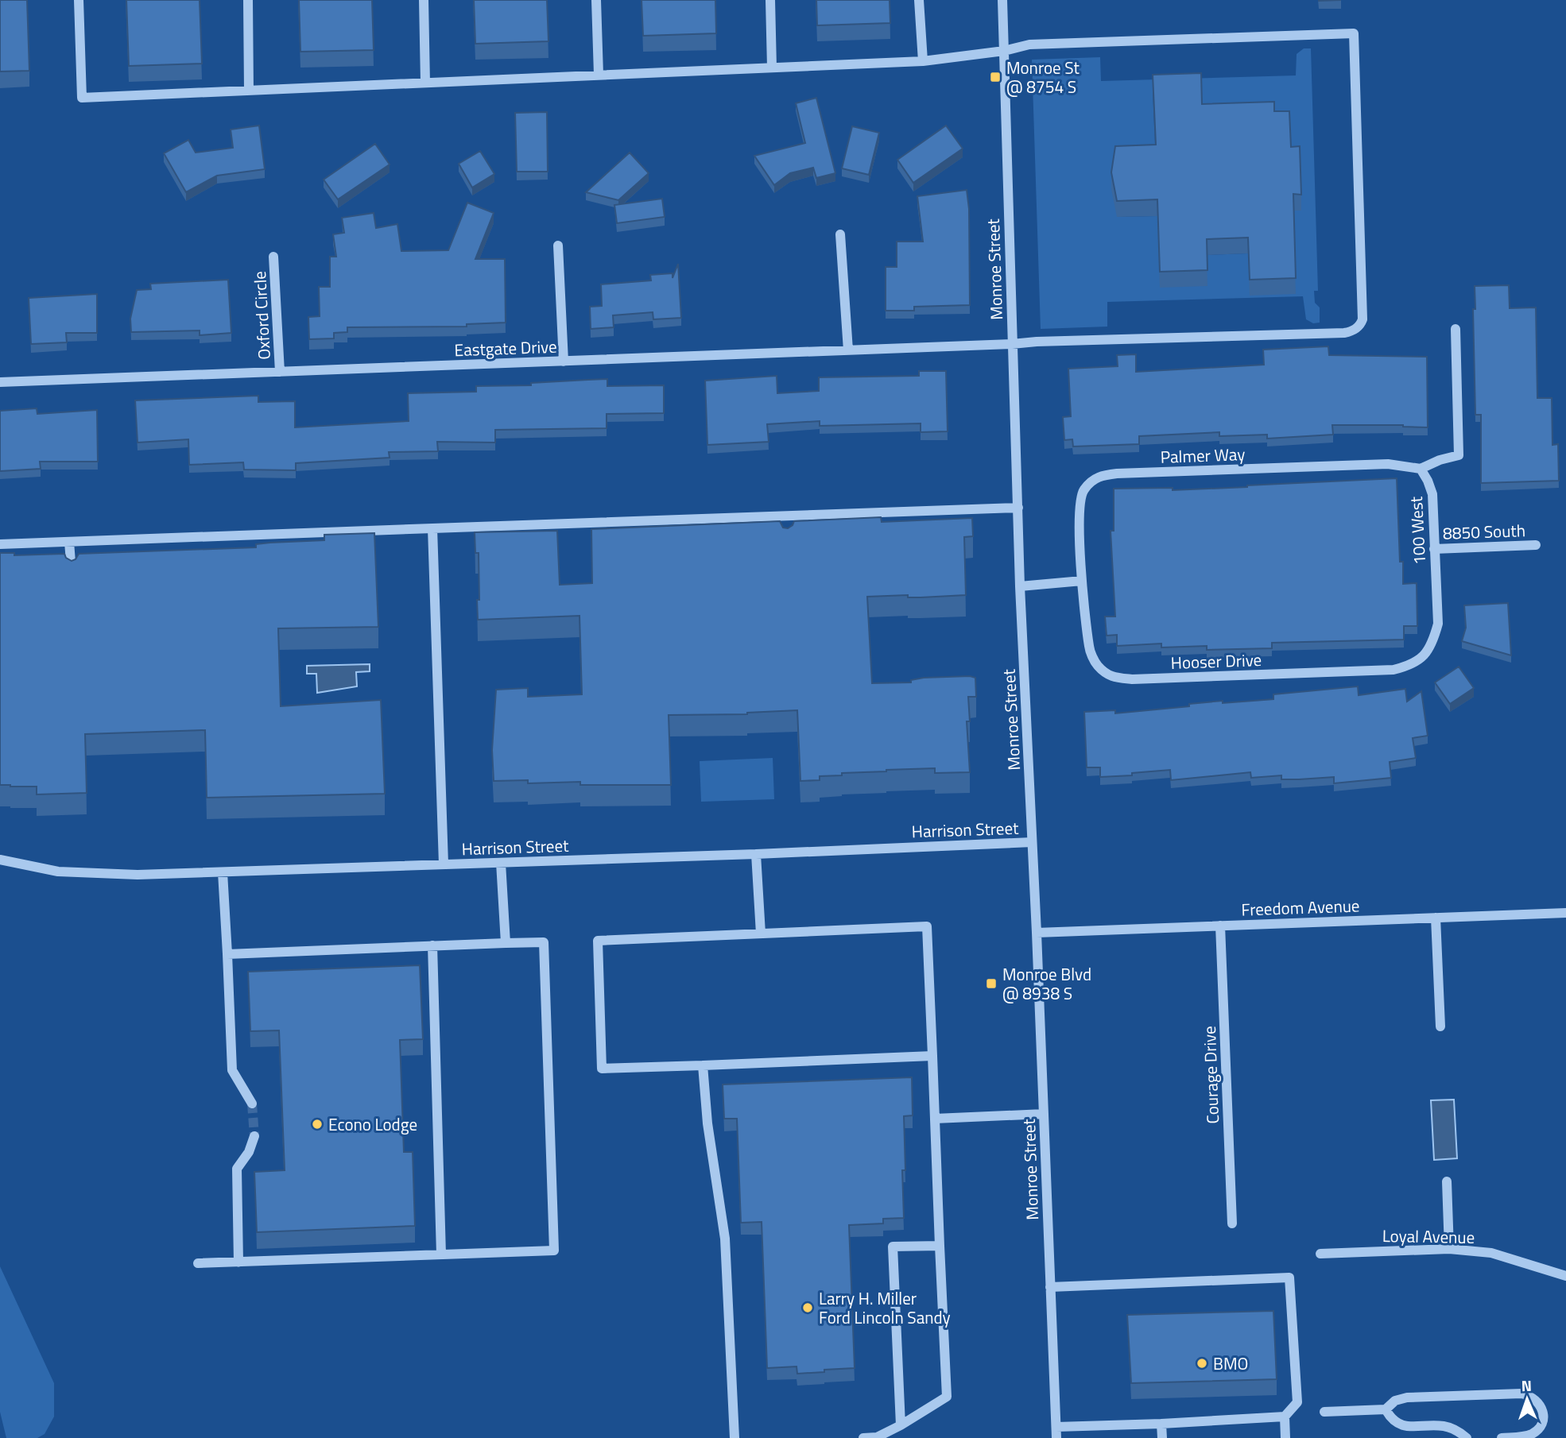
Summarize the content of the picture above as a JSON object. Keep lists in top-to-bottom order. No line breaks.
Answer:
{"streets":{"street":["Monroe Street","Oxford Circle","Eastgate Drive","Palmer Way","100 West","8850 South","Hooser Drive","Harrison Street","Freedom Avenue","Courage Drive","Loyal Avenue"]},"crossings":[["Monroe Street","Eastgate Drive"],["Monroe Street","Harrison Street"],["Monroe Street","Freedom Avenue"],["Oxford Circle","Eastgate Drive"],["Palmer Way","100 West"],["Palmer Way","Hooser Drive"],["100 West","8850 South"],["100 West","Hooser Drive"],["Freedom Avenue","Courage Drive"]],"places":{"transit":["Monroe St @ 8754 S","Monroe Blvd @ 8938 S"],"other":["Econo Lodge","Larry H. Miller Ford Lincoln Sandy","BMO"]},"north":"top"}
